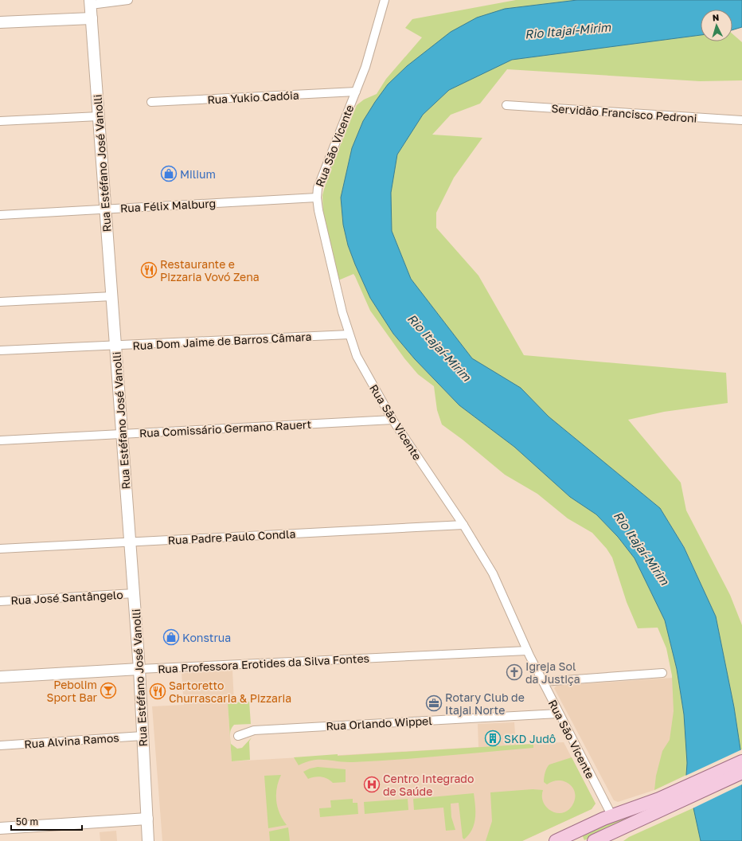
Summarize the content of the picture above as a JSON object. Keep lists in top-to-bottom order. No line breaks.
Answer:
{"streets":{"main road":["Rua Estéfano José Vanolli","Rua Professora Erotides da Silva Fontes"],"street":["Rua Yukio Cadóia","Servidão Francisco Pedroni","Rua São Vicente","Rua Félix Malburg","Rua Dom Jaime de Barros Câmara","Rua Comissário Germano Rauert","Rua Padre Paulo Condla","Rua José Santângelo","Rua Orlando Wippel","Rua Alvina Ramos"]},"crossings":[["Rua Yukio Cadóia","Rua São Vicente"],["Rua São Vicente","Rua Félix Malburg"],["Rua São Vicente","Rua Dom Jaime de Barros Câmara"],["Rua São Vicente","Rua Comissário Germano Rauert"],["Rua São Vicente","Rua Padre Paulo Condla"],["Rua São Vicente","Rua Professora Erotides da Silva Fontes"],["Rua São Vicente","Rua Orlando Wippel"],["Rua Estéfano José Vanolli","Rua Félix Malburg"],["Rua Estéfano José Vanolli","Rua Dom Jaime de Barros Câmara"],["Rua Estéfano José Vanolli","Rua Comissário Germano Rauert"],["Rua Estéfano José Vanolli","Rua Padre Paulo Condla"],["Rua Estéfano José Vanolli","Rua José Santângelo"],["Rua Estéfano José Vanolli","Rua Professora Erotides da Silva Fontes"],["Rua Estéfano José Vanolli","Rua Alvina Ramos"]],"water":["Rio Itajaí-Mirim"],"places":{"shop":["Milium","Konstrua"],"restaurant":["Restaurante e Pizzaria Vovó Zena","Sartoretto Churrascaria & Pizzaria"],"church":["Igreja Sol da Justiça"],"bar":["Pebolim Sport Bar"],"office":["Rotary Club de Itajai Norte"],"building":["SKD Judô"],"hospital":["Centro Integrado de Saúde"]},"scale_bar":"50 m","north":"top"}
